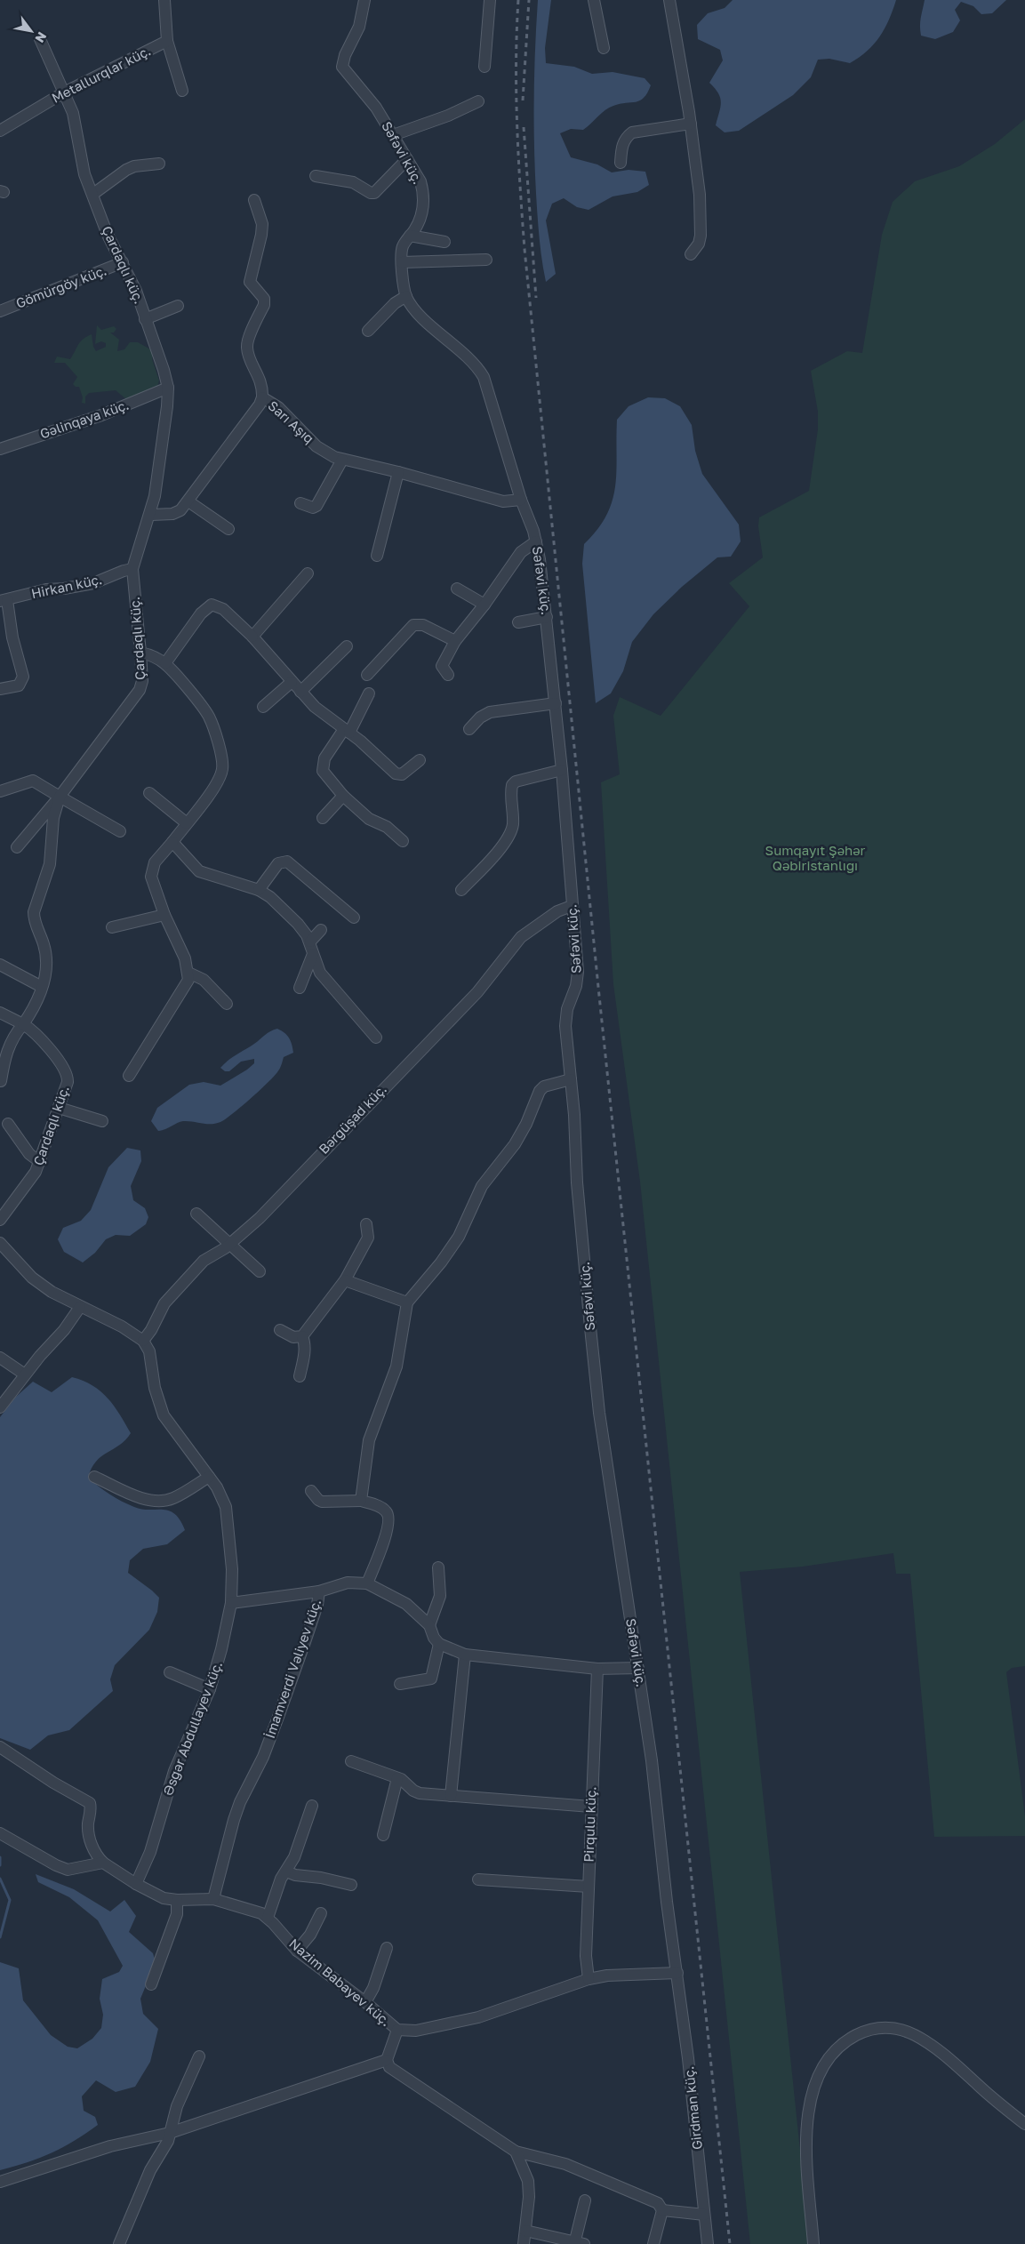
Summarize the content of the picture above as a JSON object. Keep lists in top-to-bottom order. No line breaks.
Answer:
{"streets":{"street":["Metallurqlar küç.","Səfəvi küç.","Çardaqlı küç.","Gömürgöy küç.","Gəlinqaya küç.","Sarı Aşıq","Hirkan küç.","Bərgüşad küç.","İmamverdi Vəliyev küç.","Əsgər Abdullayev küç.","Pirqulu küç.","Nazim Babayev küç.","Girdman küç."]},"crossings":[["Metallurqlar küç.","Çardaqlı küç."],["Səfəvi küç.","Sarı Aşıq"],["Səfəvi küç.","Bərgüşad küç."],["Səfəvi küç.","Nazim Babayev küç."],["Səfəvi küç.","Girdman küç."],["Çardaqlı küç.","Gömürgöy küç."],["Çardaqlı küç.","Gəlinqaya küç."],["Çardaqlı küç.","Hirkan küç."],["Bərgüşad küç.","Əsgər Abdullayev küç."],["İmamverdi Vəliyev küç.","Nazim Babayev küç."],["Əsgər Abdullayev küç.","Nazim Babayev küç."],["Pirqulu küç.","Nazim Babayev küç."],["Nazim Babayev küç.","Girdman küç."]],"parks":["Sumqayıt Şəhər Qəbiristanlığı"],"north":"bottom right"}
